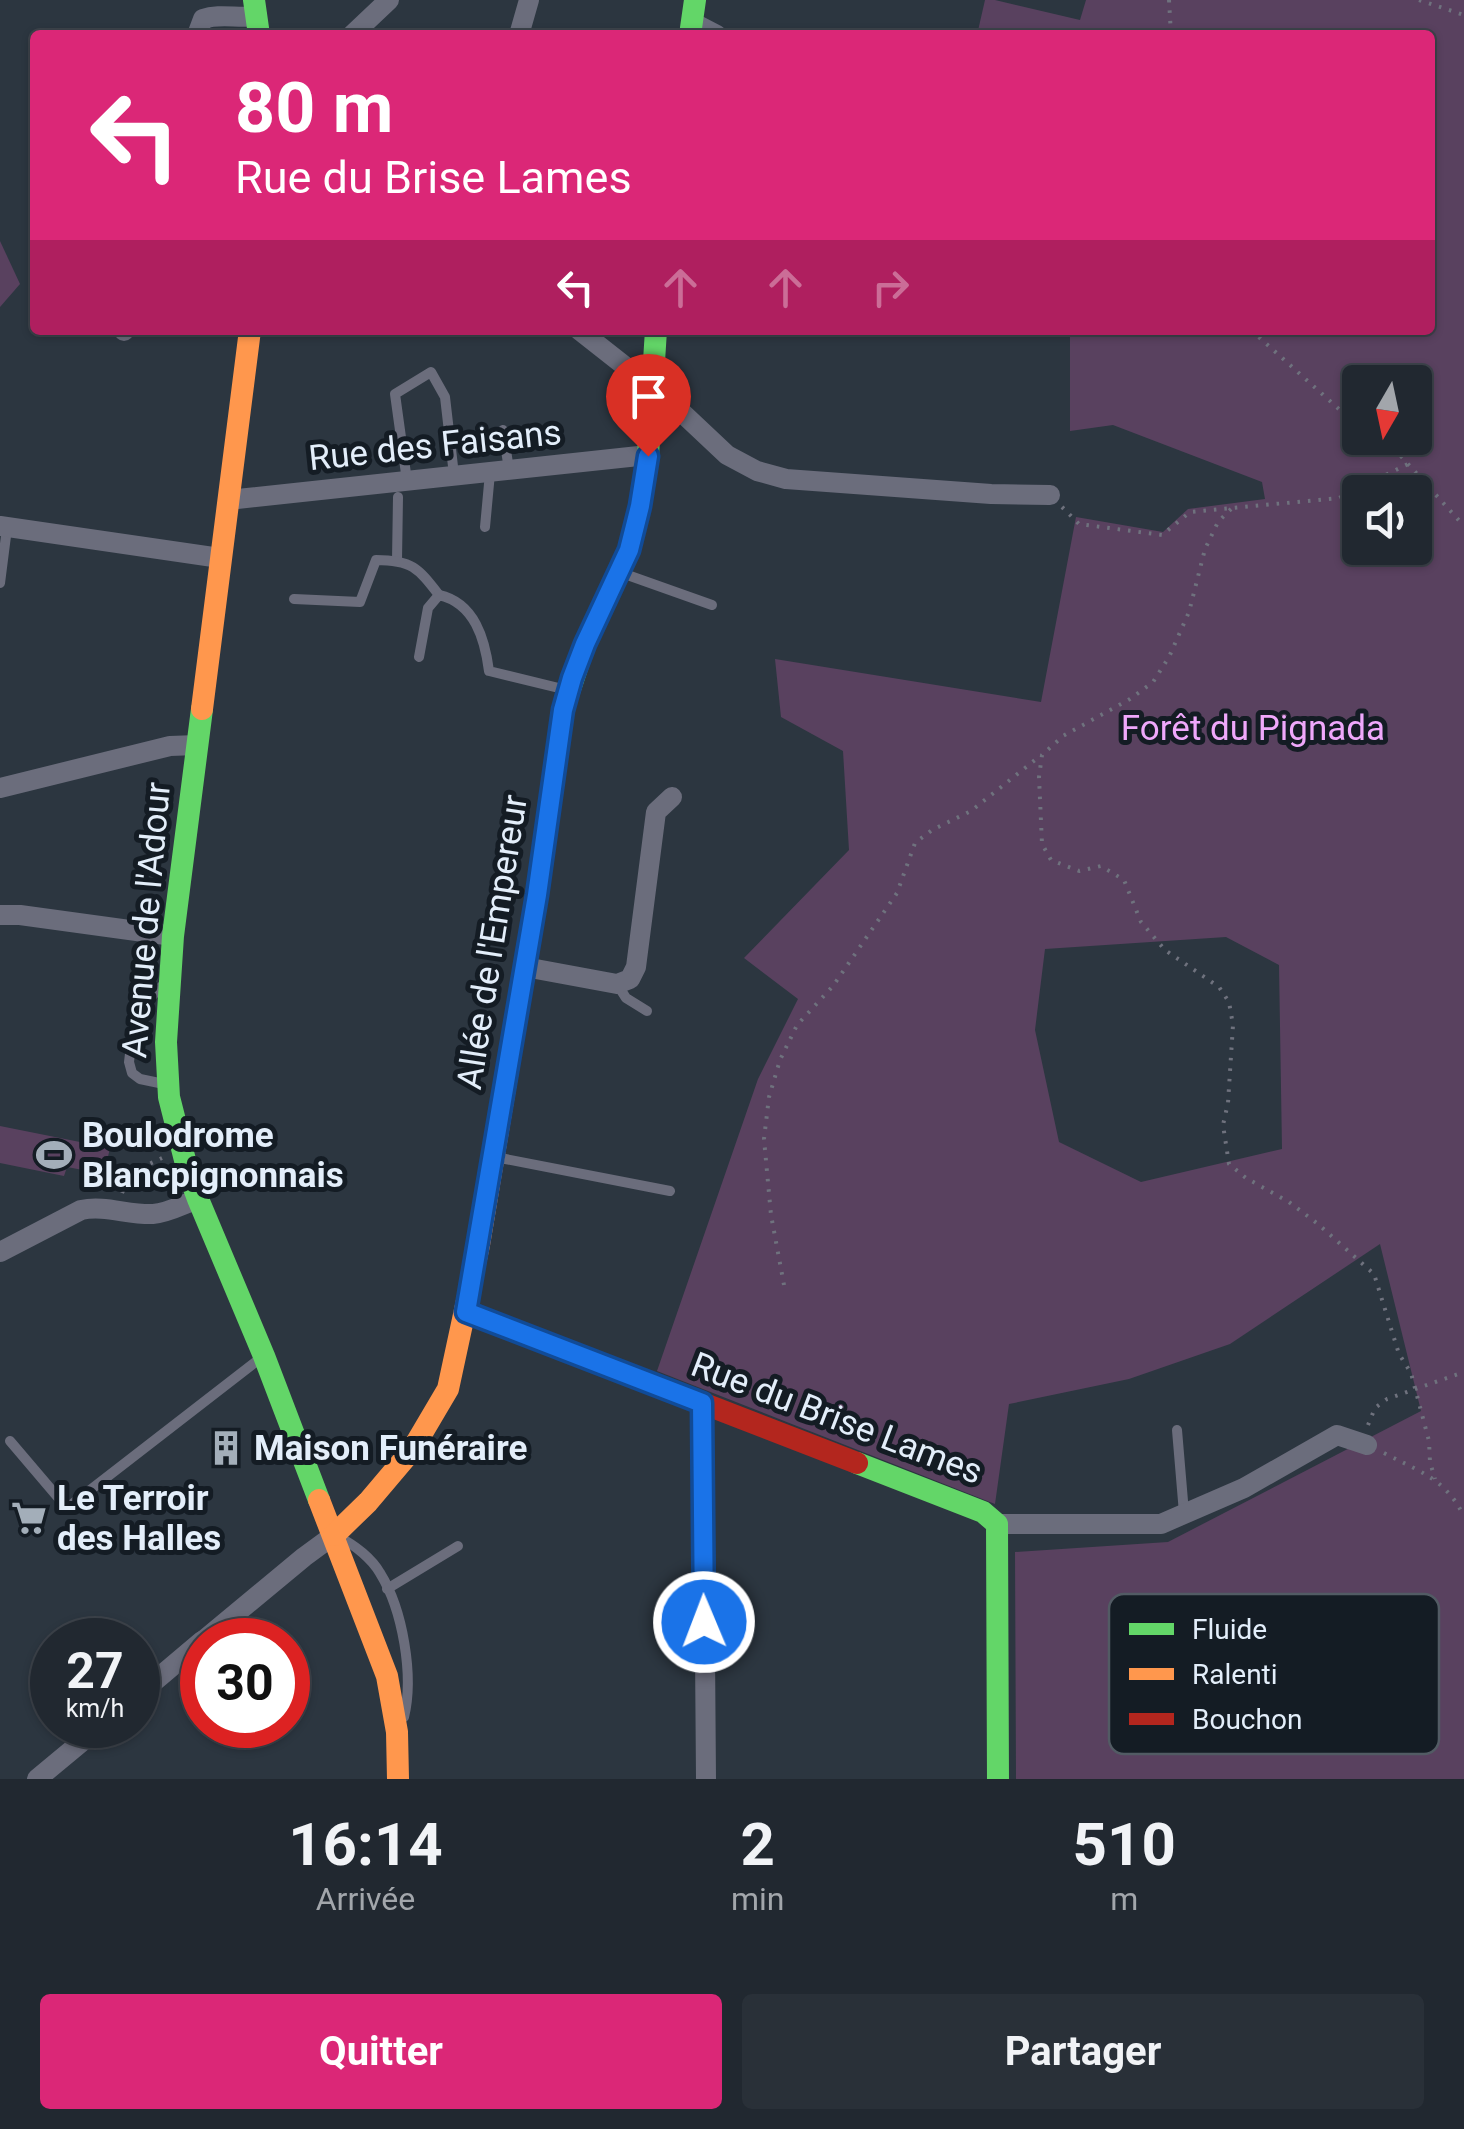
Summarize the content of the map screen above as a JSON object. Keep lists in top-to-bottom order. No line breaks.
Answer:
{"streets":{"street":["Rue des Faisans","Avenue de l'Adour","Allée de l'Empereur","Rue du Brise Lames"]},"crossings":[["Rue des Faisans","Avenue de l'Adour"],["Rue des Faisans","Allée de l'Empereur"],["Avenue de l'Adour","Allée de l'Empereur"],["Allée de l'Empereur","Rue du Brise Lames"]],"parks":["Forêt du Pignada"],"places":{"sports":["Boulodrome Blancpignonnais"],"building":["Maison Funéraire"],"supermarket":["Le Terroir des Halles"]},"legend":["Fluide","Ralenti","Bouchon"],"north":"bottom","page":{"turn":["80 m","Rue du Brise Lames"],"speed":"27 km/h","limit":"30","eta":["16:14","Arrivée","2","min","510","m"],"buttons":["Quitter","Partager"]}}
